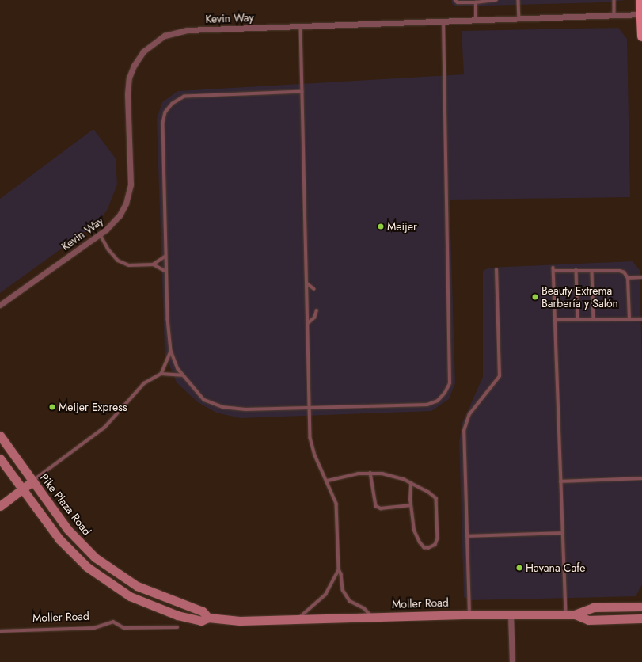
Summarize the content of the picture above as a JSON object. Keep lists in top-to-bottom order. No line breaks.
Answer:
{"streets":{"main road":["Pike Plaza Road","Moller Road"],"street":["Kevin Way"]},"crossings":[["Pike Plaza Road","Moller Road"]],"places":["Meijer","Beauty Extrema Barbería y Salón","Meijer Express","Havana Cafe"]}
